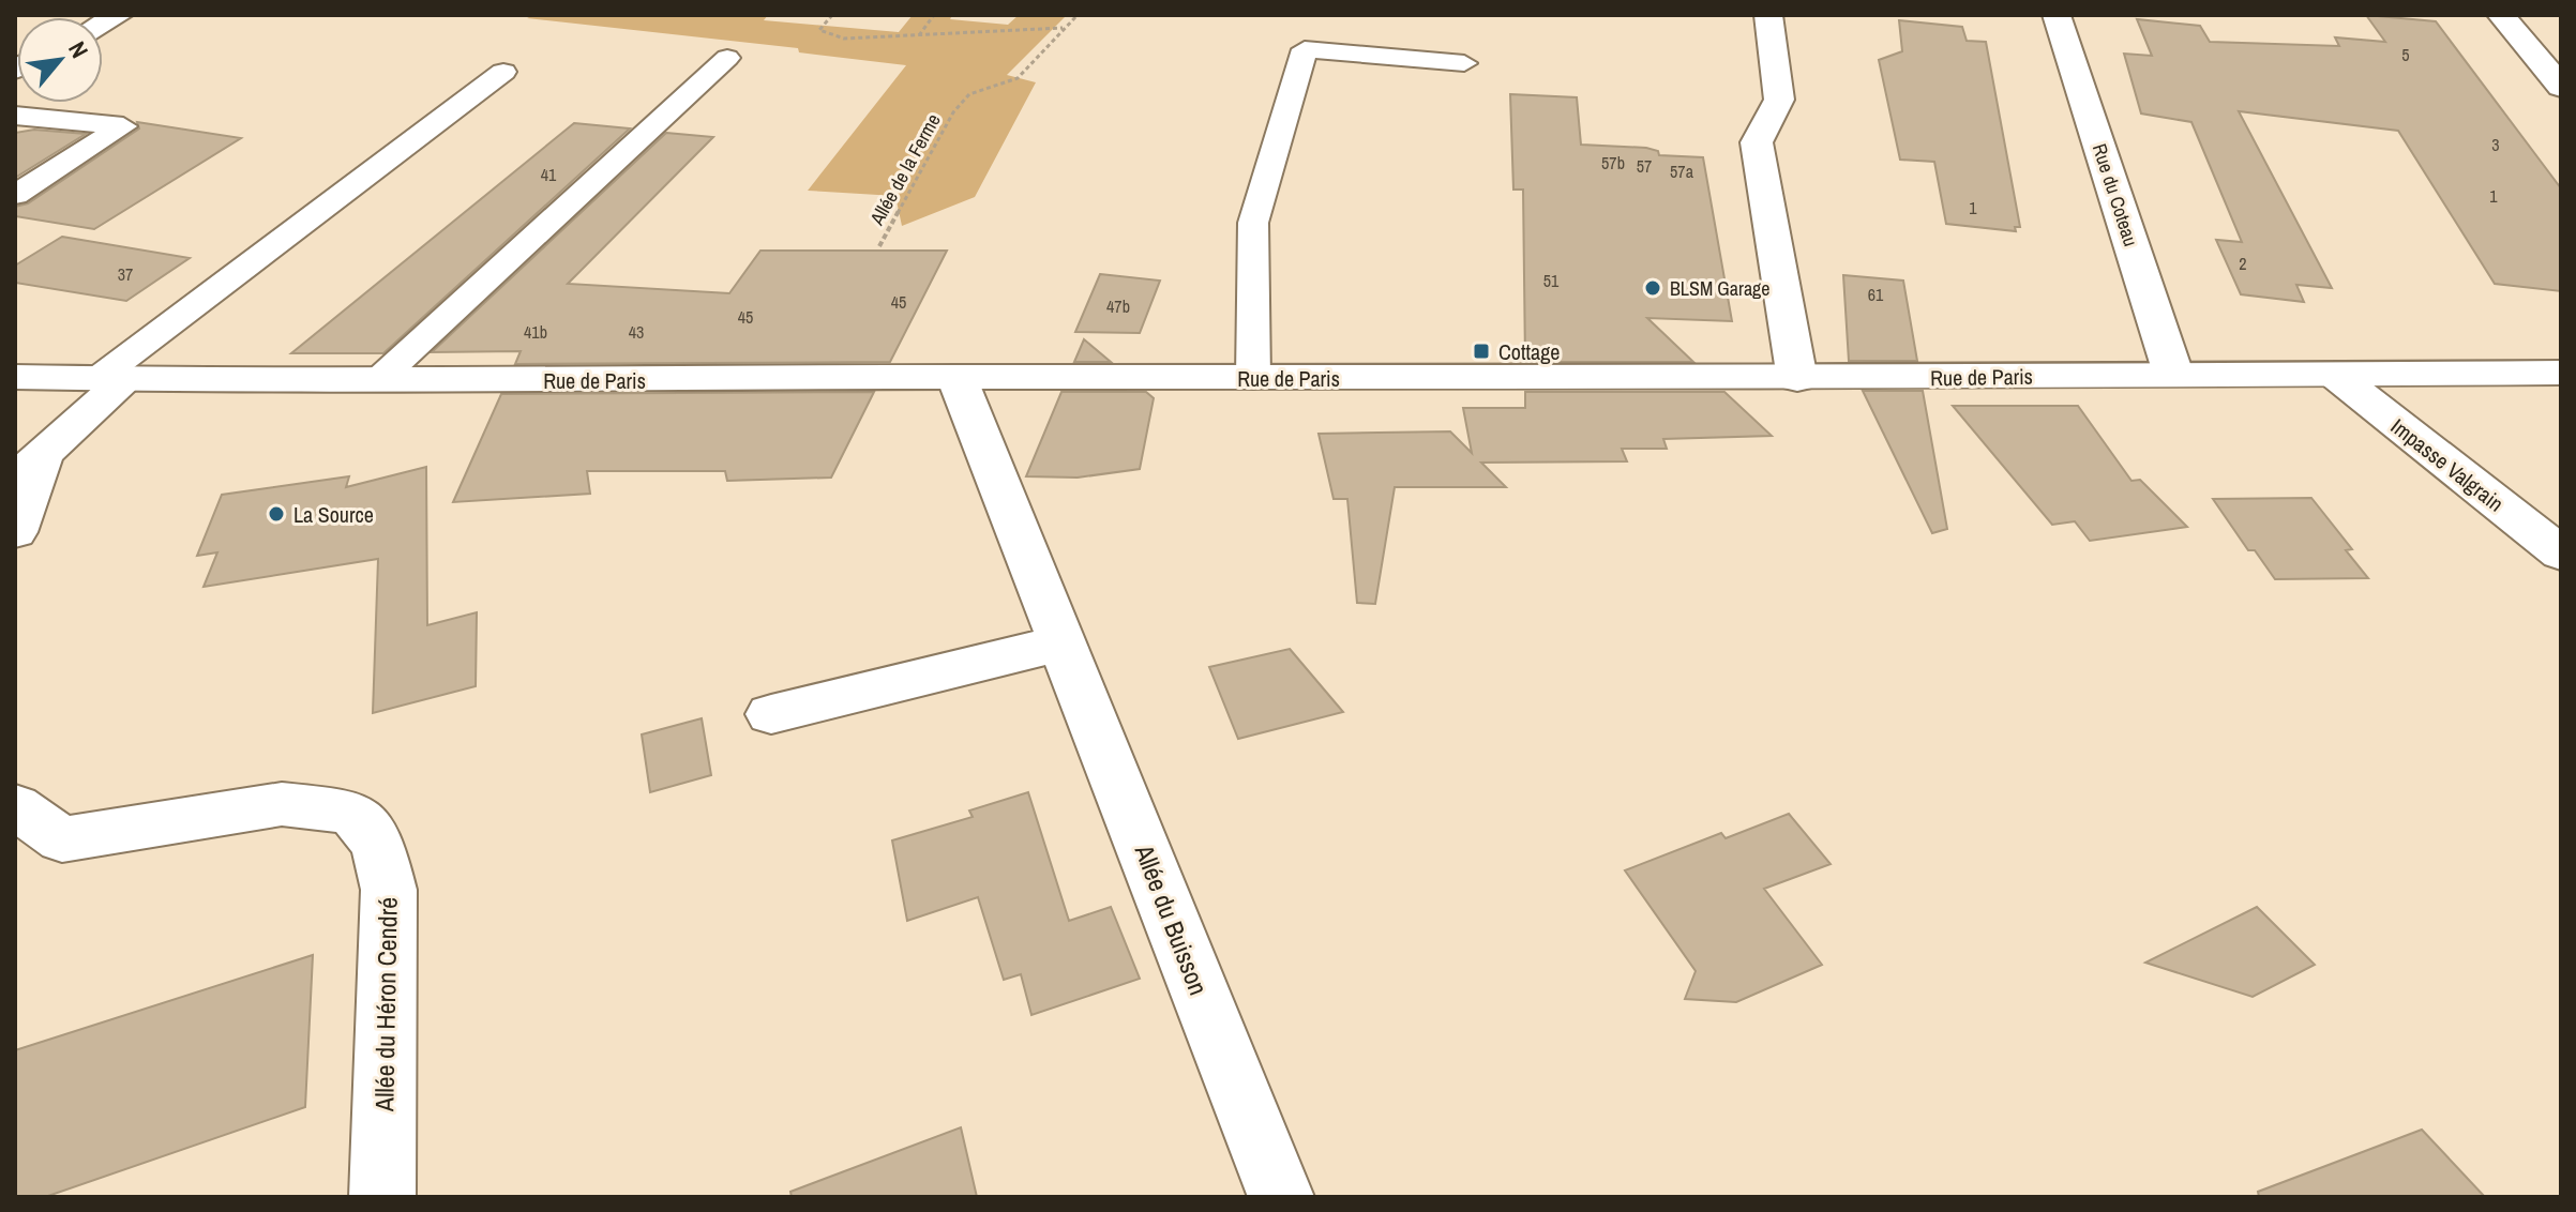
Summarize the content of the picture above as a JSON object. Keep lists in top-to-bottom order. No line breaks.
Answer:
{"streets":{"street":["Rue du Coteau","Rue de Paris","Impasse Valgrain","Allée du Buisson","Allée du Héron Cendré"],"path":["Allée de la Ferme"]},"crossings":[["Rue du Coteau","Rue de Paris"],["Rue de Paris","Impasse Valgrain"],["Rue de Paris","Allée du Buisson"]],"places":{"other":["BLSM Garage","La Source"],"transit":["Cottage"]},"house_numbers":["5","3","57b","57","57a","41","1","1","2","37","51","61","45","47b","45","41b","43"],"north":"top right"}
